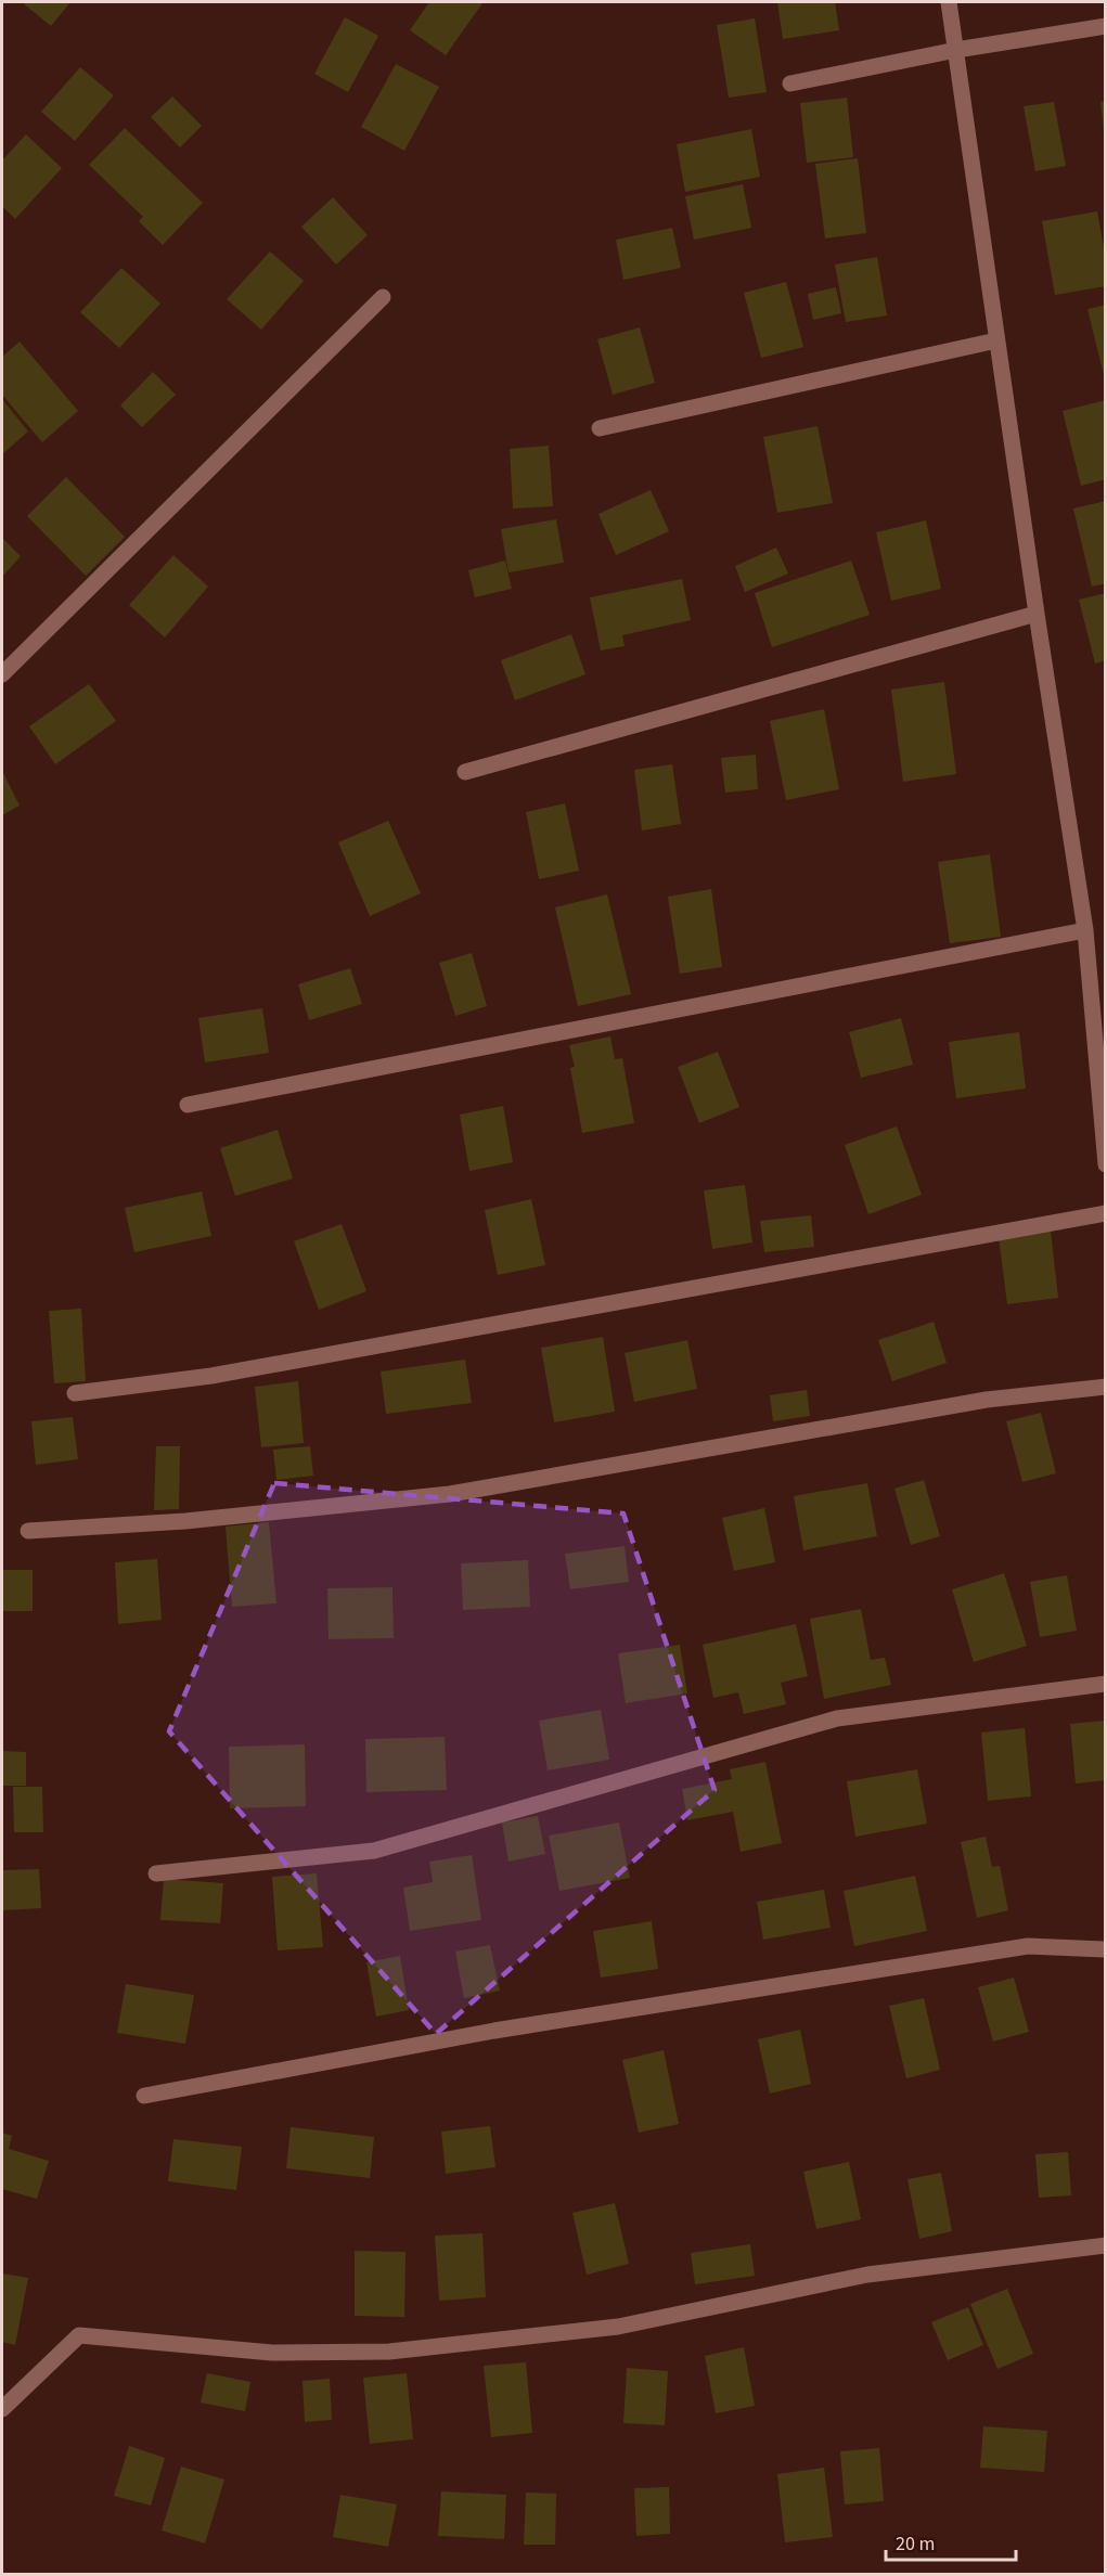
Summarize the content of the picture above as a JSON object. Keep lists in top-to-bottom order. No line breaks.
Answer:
{"scale_bar":"20 m"}
